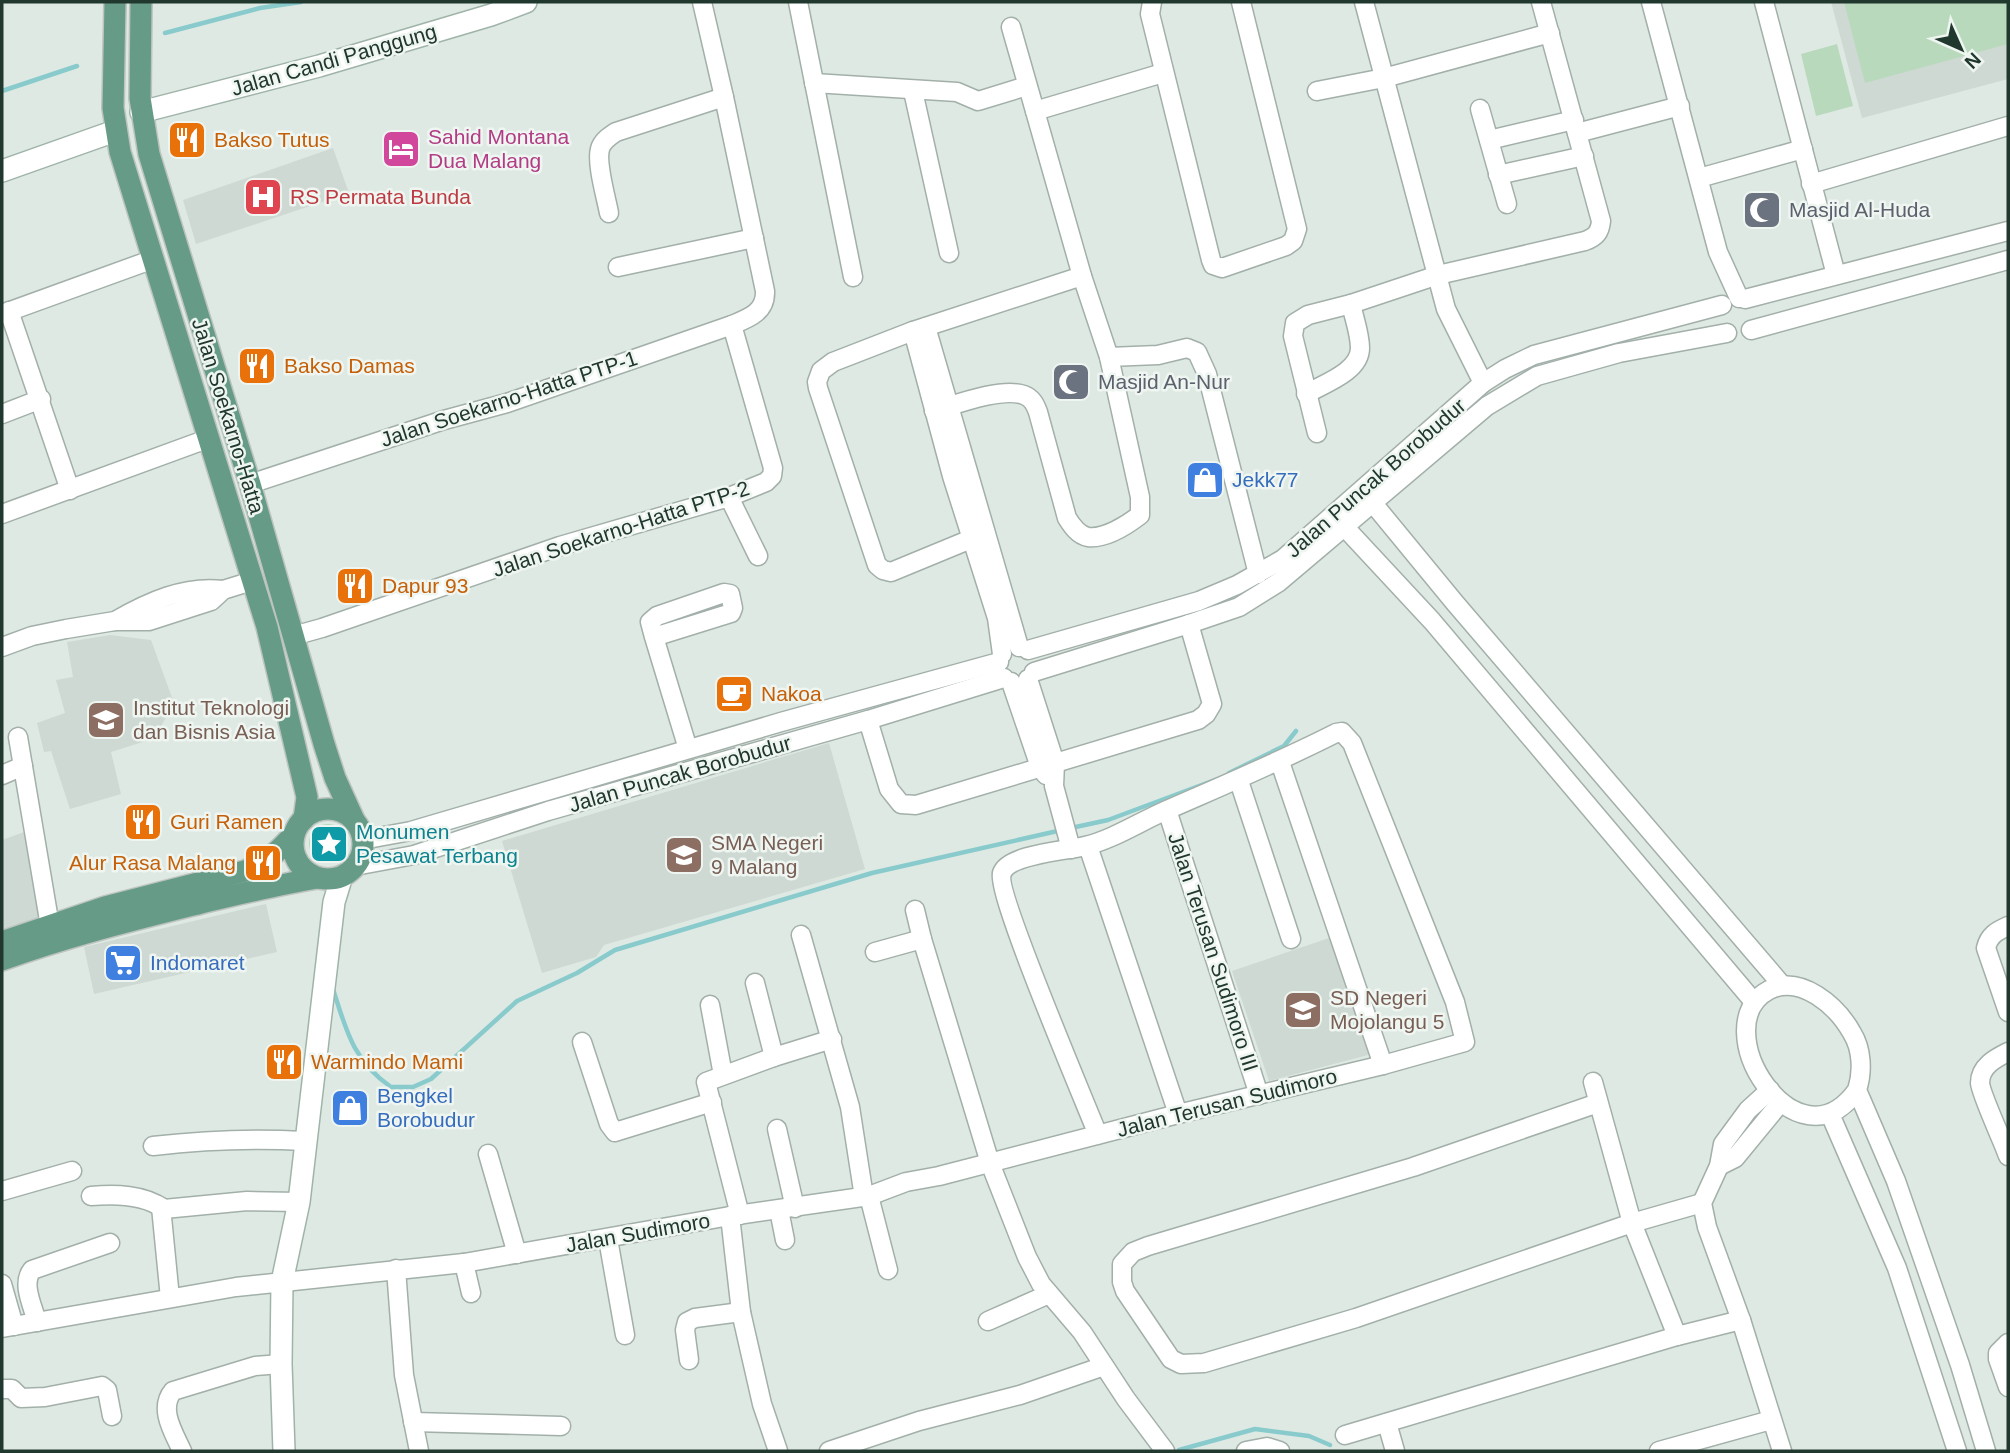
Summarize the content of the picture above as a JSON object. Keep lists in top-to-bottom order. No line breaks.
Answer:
{"streets":{"main road":["Jalan Soekarno-Hatta"],"street":["Jalan Candi Panggung","Jalan Soekarno-Hatta PTP-1","Jalan Puncak Borobudur","Jalan Soekarno-Hatta PTP-2","Jalan Terusan Sudimoro III","Jalan Terusan Sudimoro","Jalan Sudimoro"]},"crossings":[["Jalan Candi Panggung","Jalan Soekarno-Hatta"],["Jalan Soekarno-Hatta PTP-1","Jalan Soekarno-Hatta"],["Jalan Soekarno-Hatta PTP-1","Jalan Soekarno-Hatta PTP-2"],["Jalan Soekarno-Hatta","Jalan Puncak Borobudur"],["Jalan Soekarno-Hatta","Jalan Soekarno-Hatta PTP-2"],["Jalan Terusan Sudimoro III","Jalan Terusan Sudimoro"],["Jalan Terusan Sudimoro","Jalan Sudimoro"]],"places":{"restaurant":["Bakso Tutus","Bakso Damas","Dapur 93","Guri Ramen","Alur Rasa Malang","Warmindo Mami"],"hotel":["Sahid Montana Dua Malang"],"hospital":["RS Permata Bunda"],"mosque":["Masjid Al-Huda","Masjid An-Nur"],"shop":["Jekk77","Bengkel Borobudur"],"cafe":["Nakoa"],"school or university":["Institut Teknologi dan Bisnis Asia","SMA Negeri 9 Malang","SD Negeri Mojolangu 5"],"place":["Monumen Pesawat Terbang"],"supermarket":["Indomaret"]},"north":"bottom right"}
